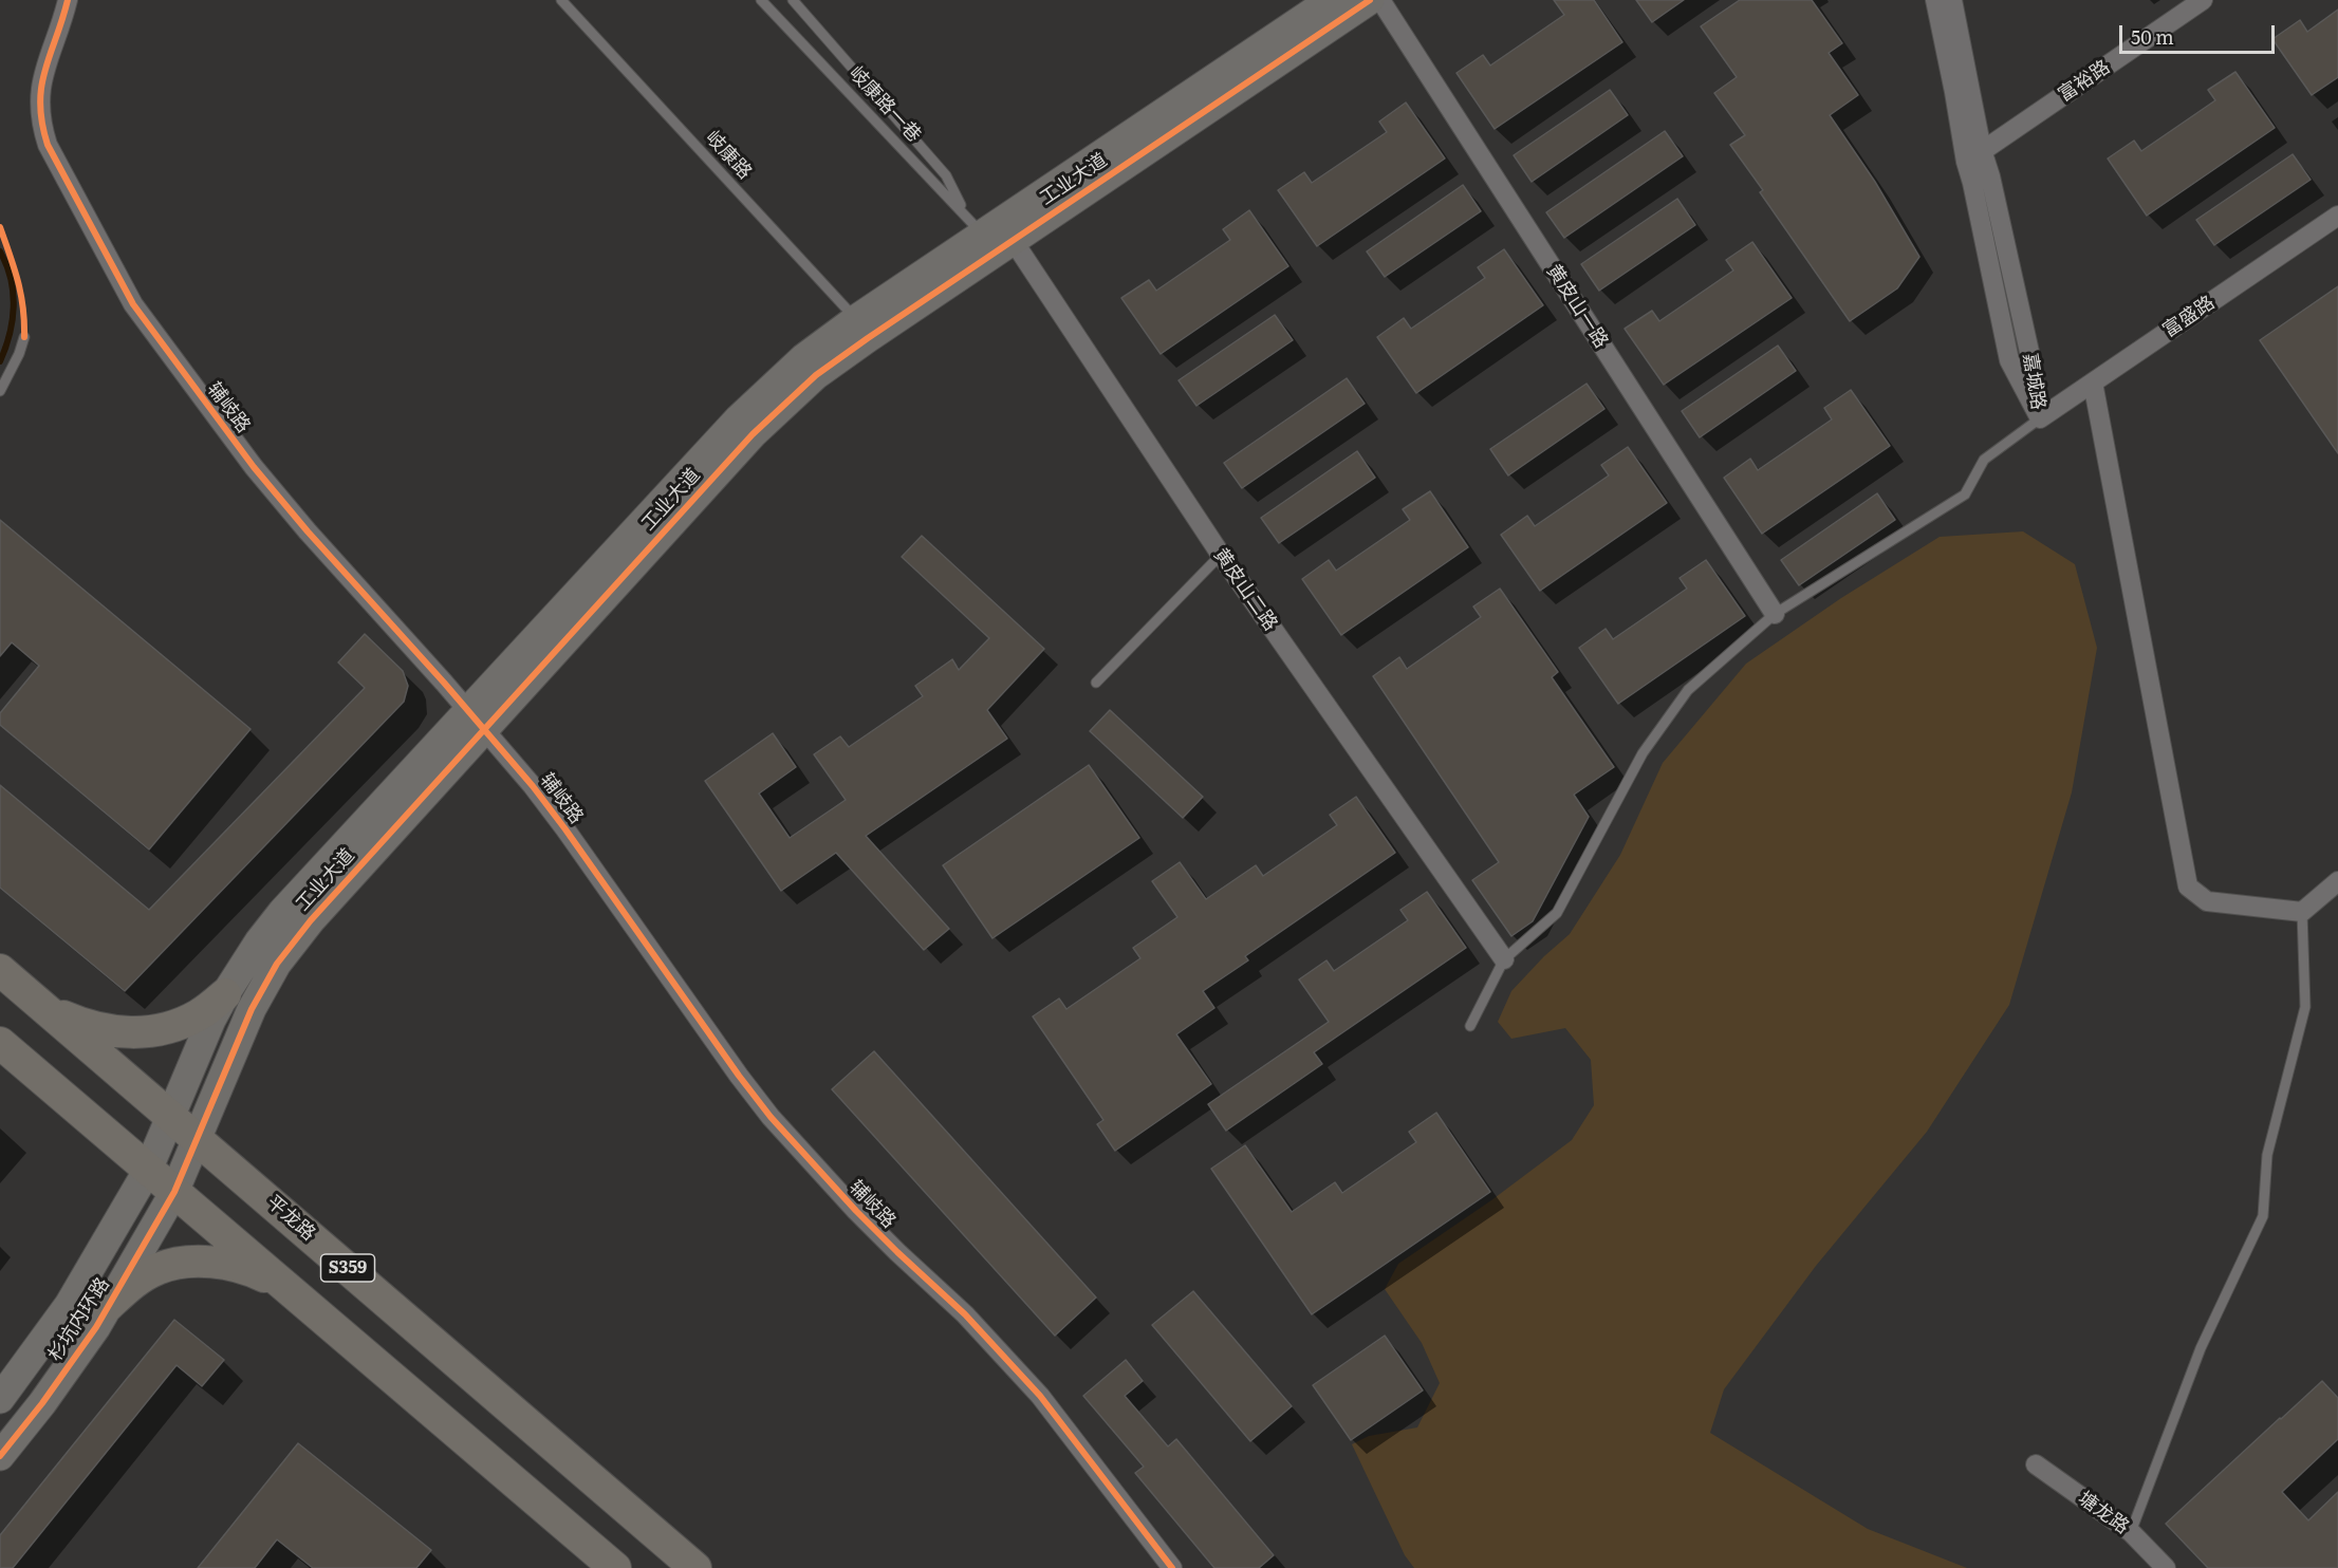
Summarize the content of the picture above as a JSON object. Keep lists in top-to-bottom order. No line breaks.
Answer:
{"streets":{"main road":["平龙路","S359"],"street":["富裕路","工业大道","黄皮山一路","富盛路","嘉城路","辅岐路","黄皮山二路","杉坑内环路","塘龙路"],"lane":["岐康路一巷","岐康路"]},"crossings":[["富裕路","嘉城路"],["岐康路一巷","工业大道"],["岐康路","工业大道"],["工业大道","辅岐路"],["工业大道","黄皮山二路"],["工业大道","平龙路"],["工业大道","S359"],["工业大道","杉坑内环路"],["富盛路","嘉城路"],["S359","杉坑内环路"]],"scale_bar":"50 m"}
